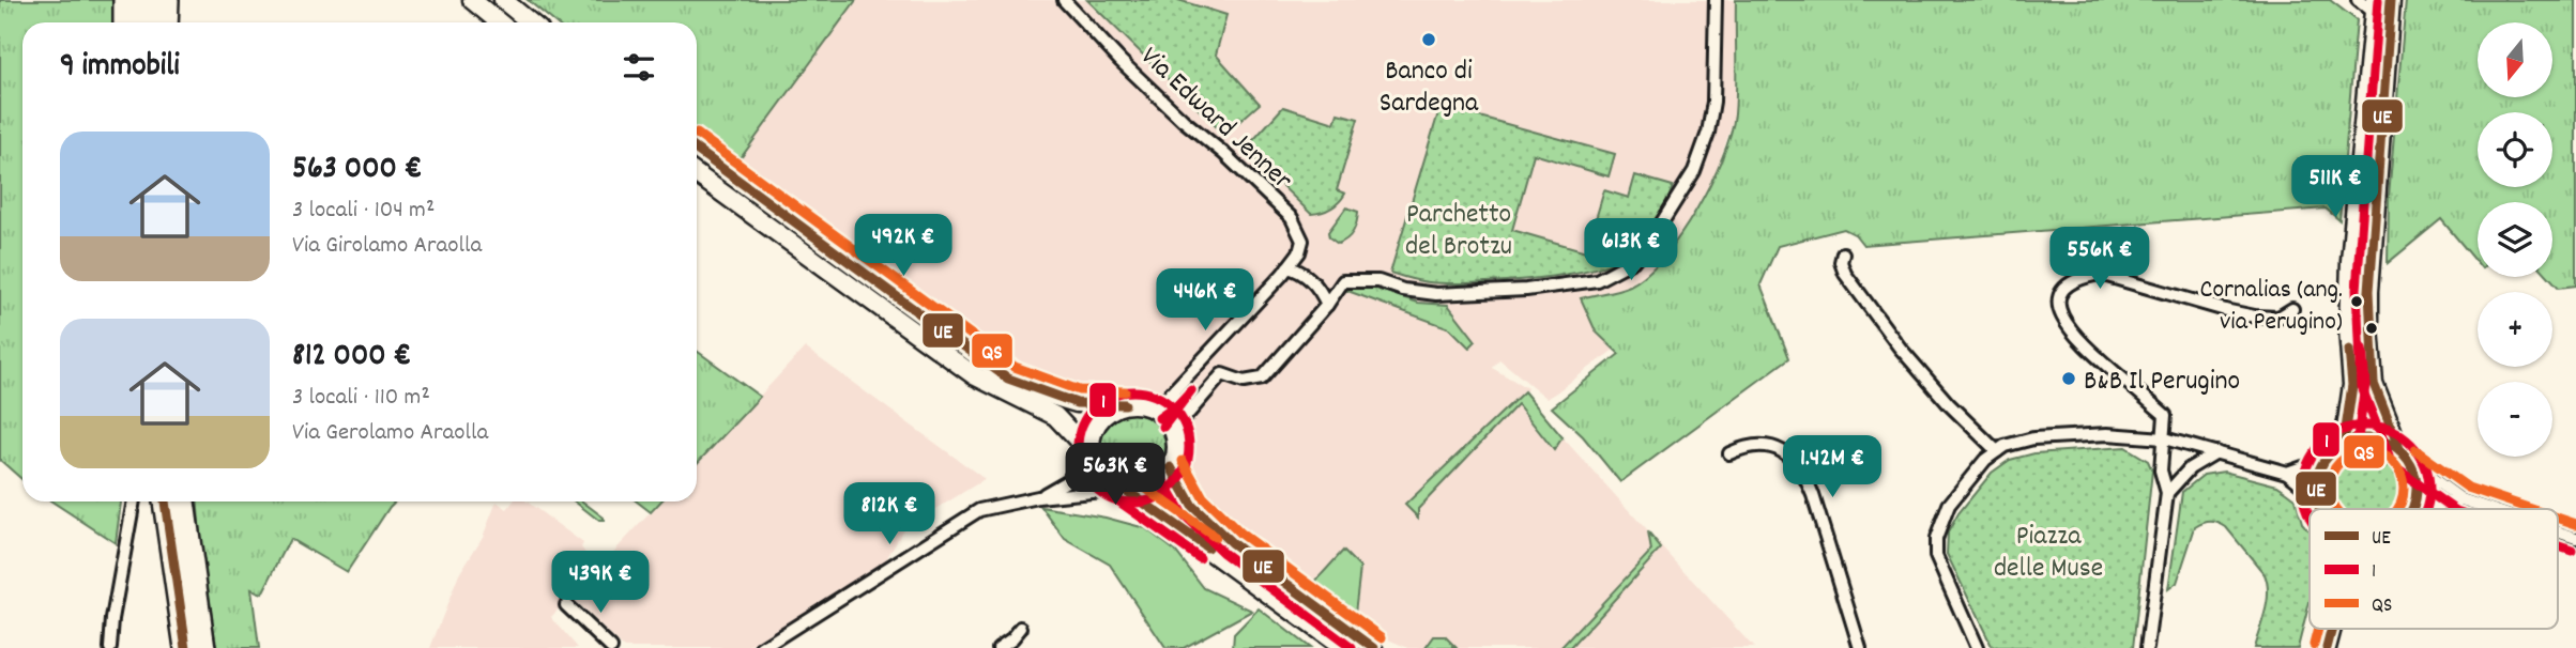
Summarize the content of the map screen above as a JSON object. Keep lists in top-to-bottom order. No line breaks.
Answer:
{"streets":{"street":["Via Edward Jenner"]},"parks":["Parchetto del Brotzu","Piazza delle Muse"],"places":["Banco di Sardegna","Cornalias (ang. via Perugino)","B&B Il Perugino"],"lines":["transit line UE","transit line 1","transit line QS"],"legend":["UE","1","QS"],"north":"bottom","page":{"map_buttons":["+","−"],"heading":"9 immobili","list":[{"name":"563 000 €","note":"3 locali · 104 m² · Via Girolamo Araolla"},{"name":"812 000 €","note":"3 locali · 110 m² · Via Gerolamo Araolla"}],"price":["511K €","492K €","613K €","556K €","446K €","1.42M €","563K €","812K €","439K €"]}}
